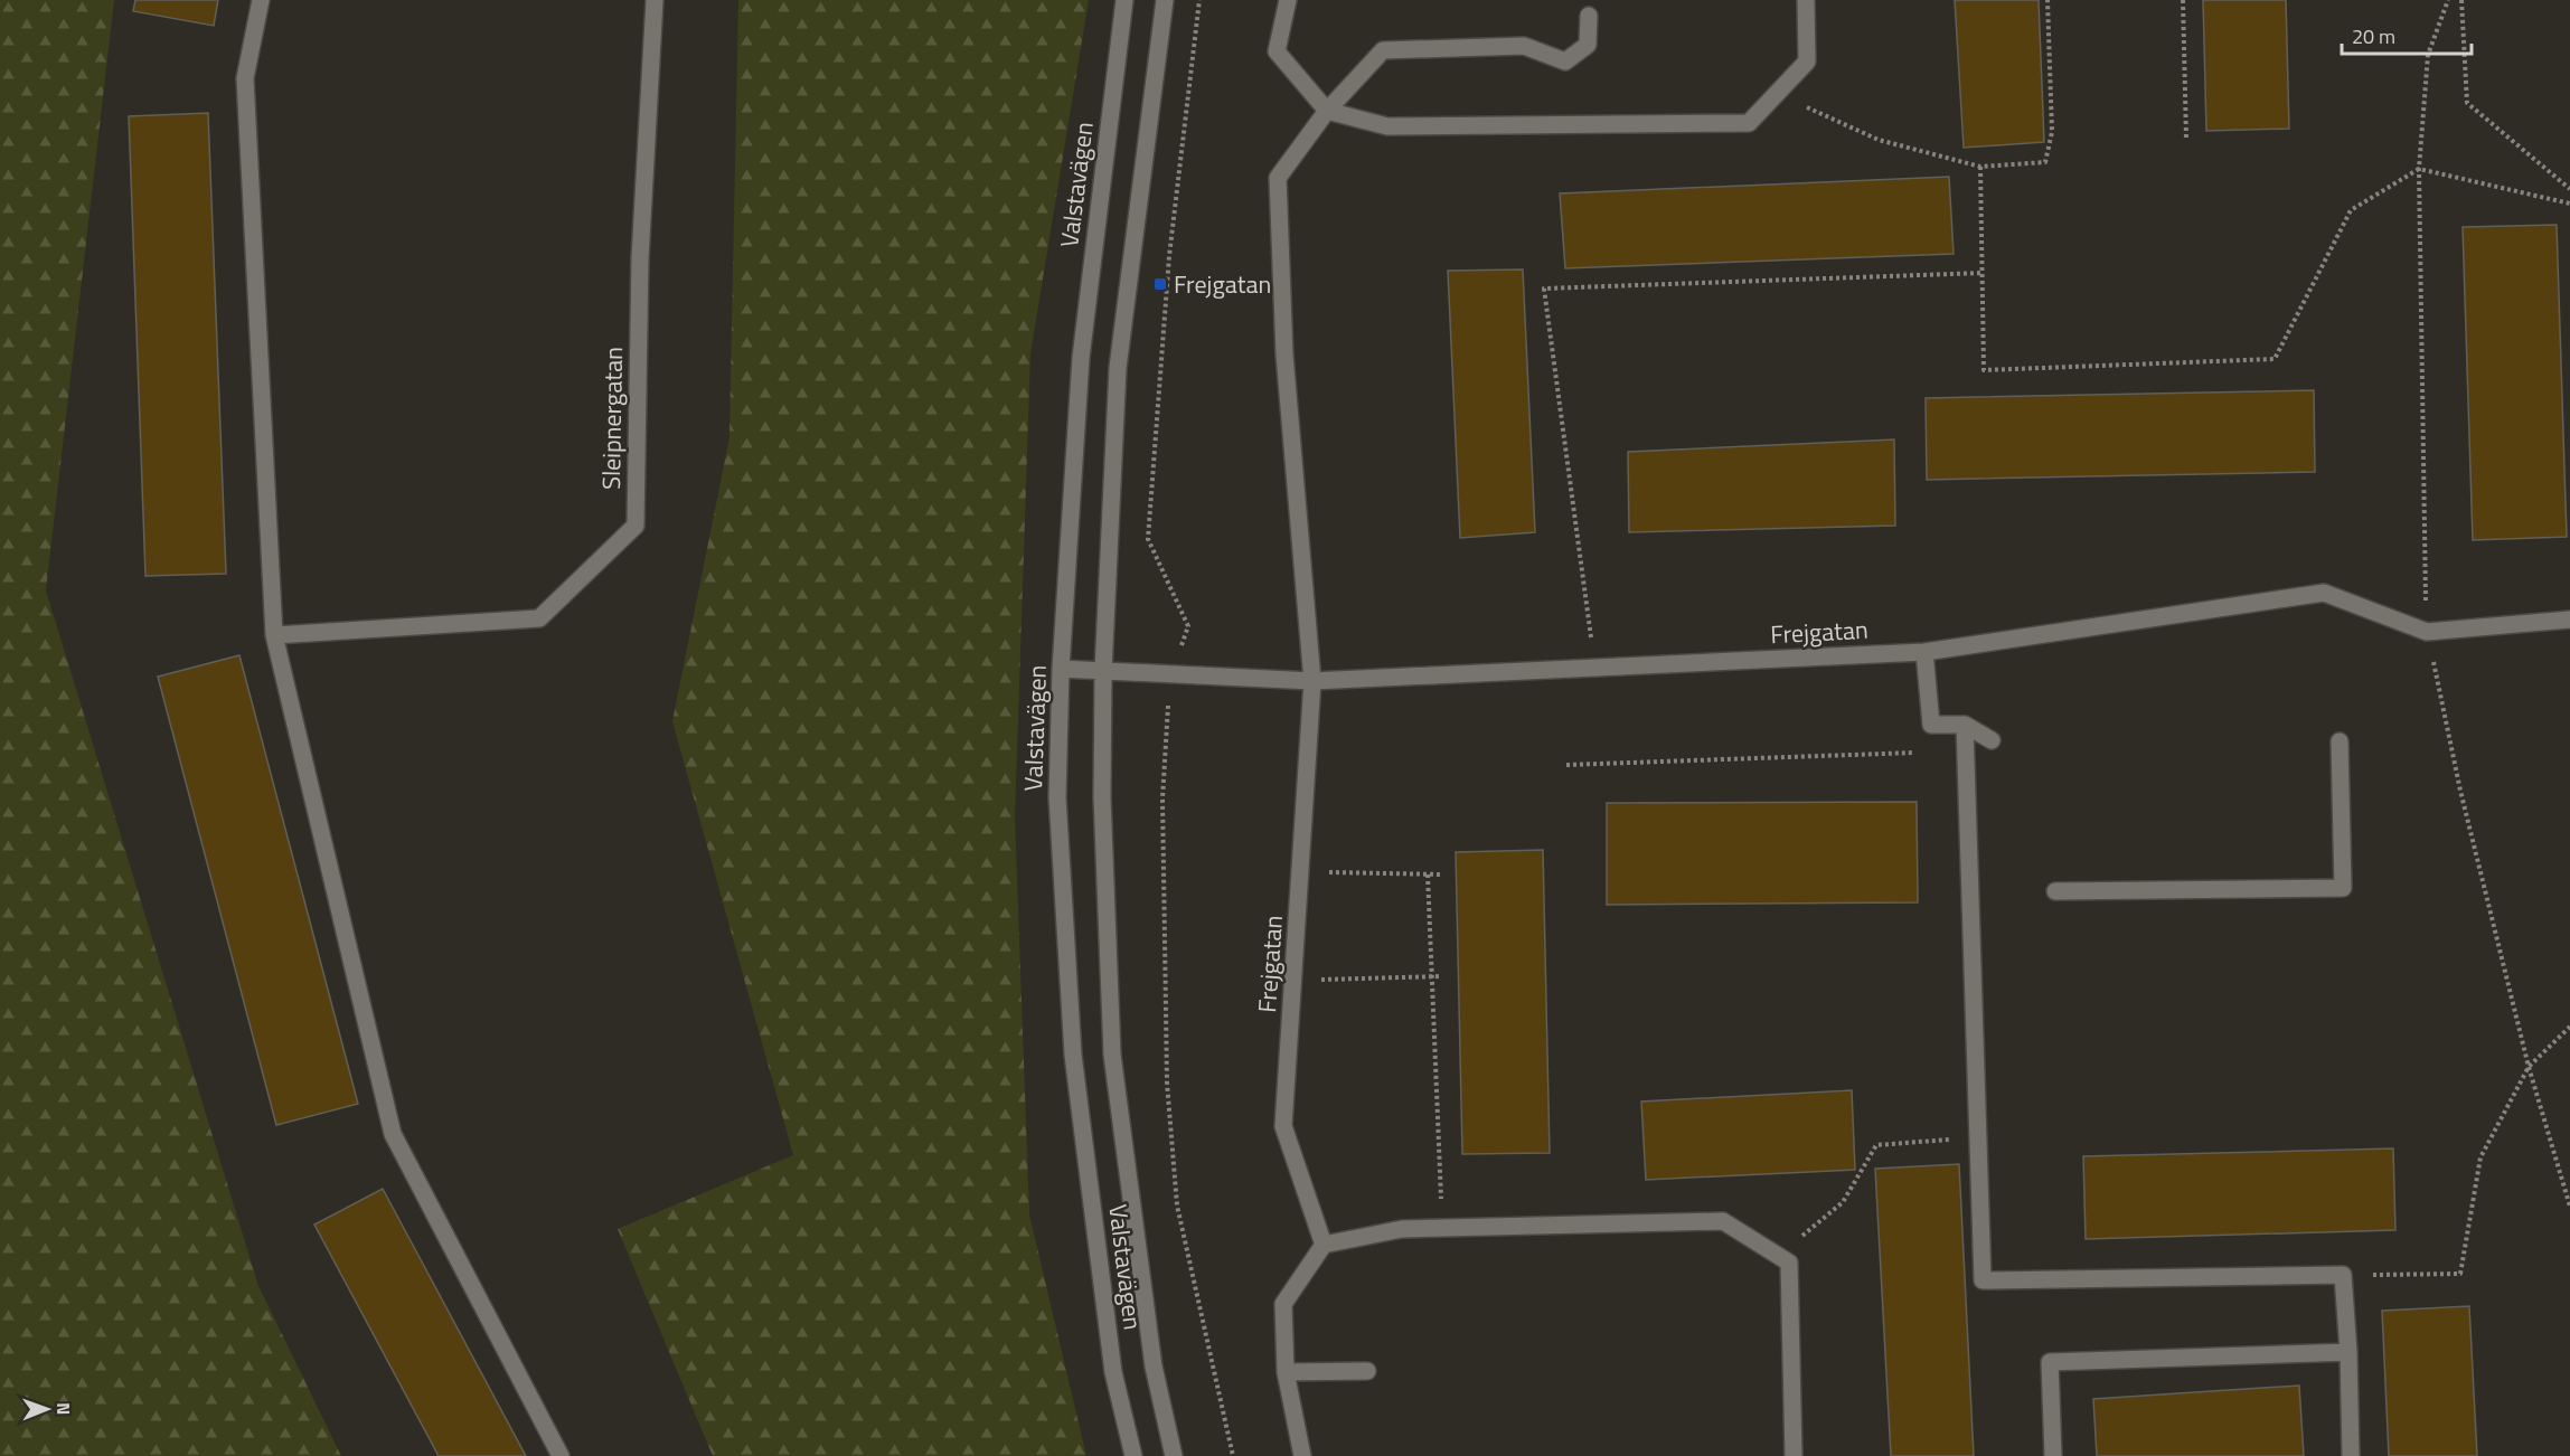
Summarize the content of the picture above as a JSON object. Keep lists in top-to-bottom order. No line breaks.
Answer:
{"streets":{"street":["Valstavägen","Sleipnergatan","Frejgatan"]},"crossings":[["Valstavägen","Frejgatan"]],"places":{"transit":["Frejgatan"]},"scale_bar":"20 m","north":"right"}
